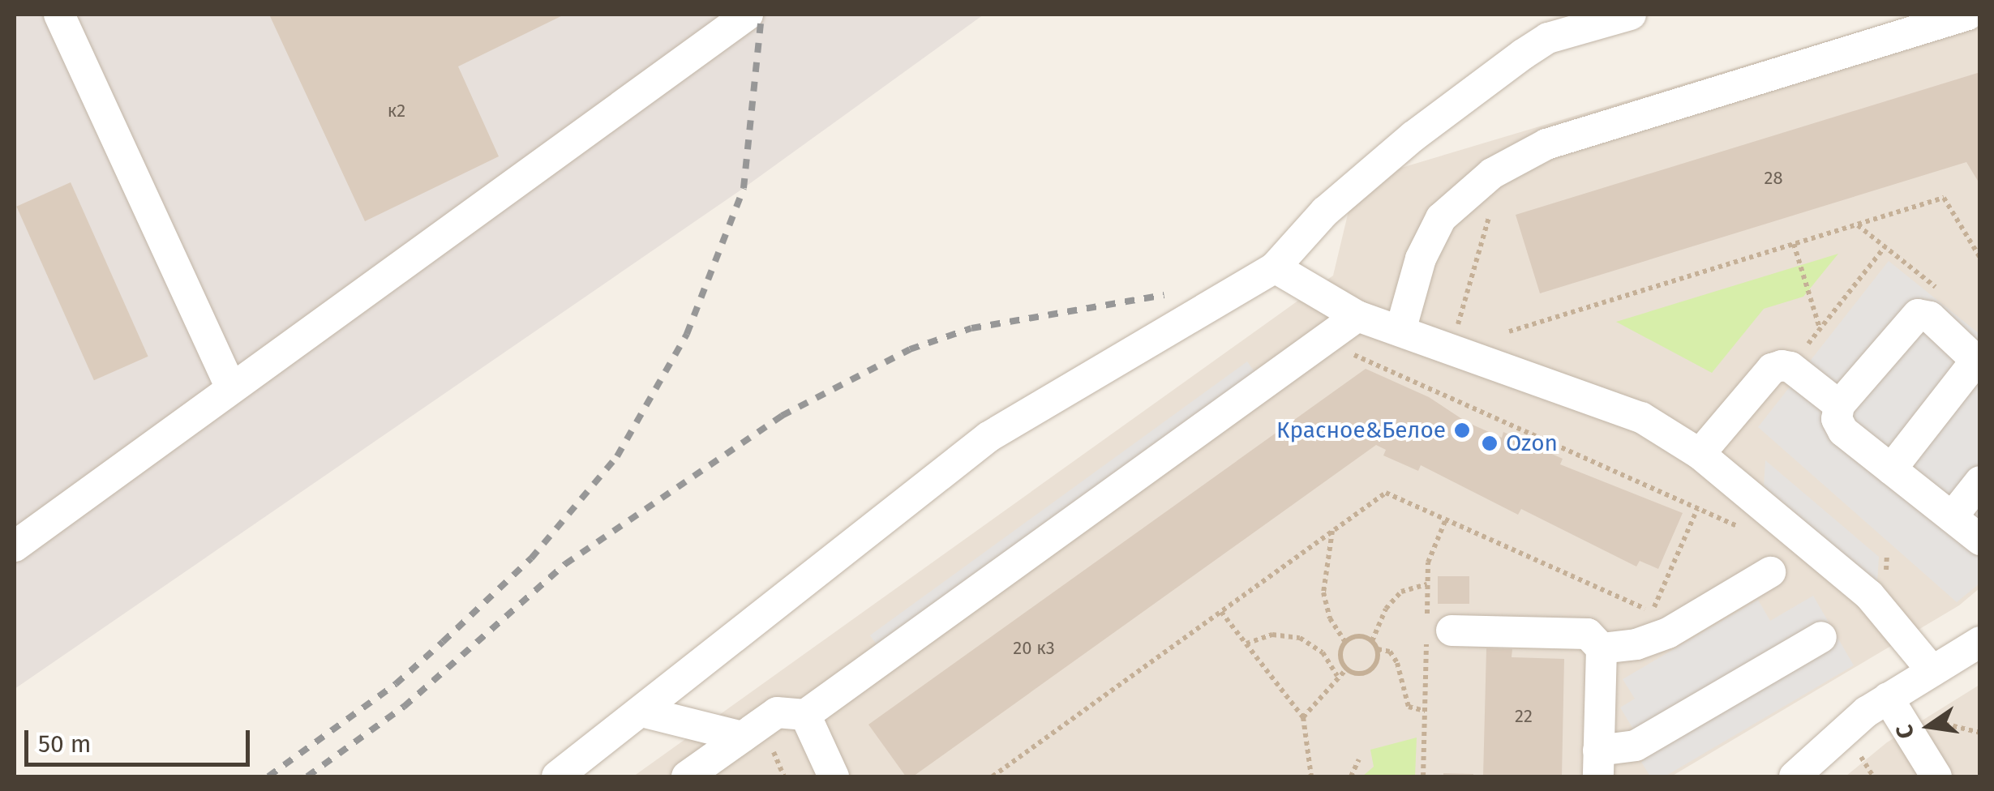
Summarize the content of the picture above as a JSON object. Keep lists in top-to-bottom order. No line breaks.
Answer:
{"places":["Красное&Белое","Ozon"],"house_numbers":["к2","28","20 к3","22"],"scale_bar":"50 m","north":"left"}
